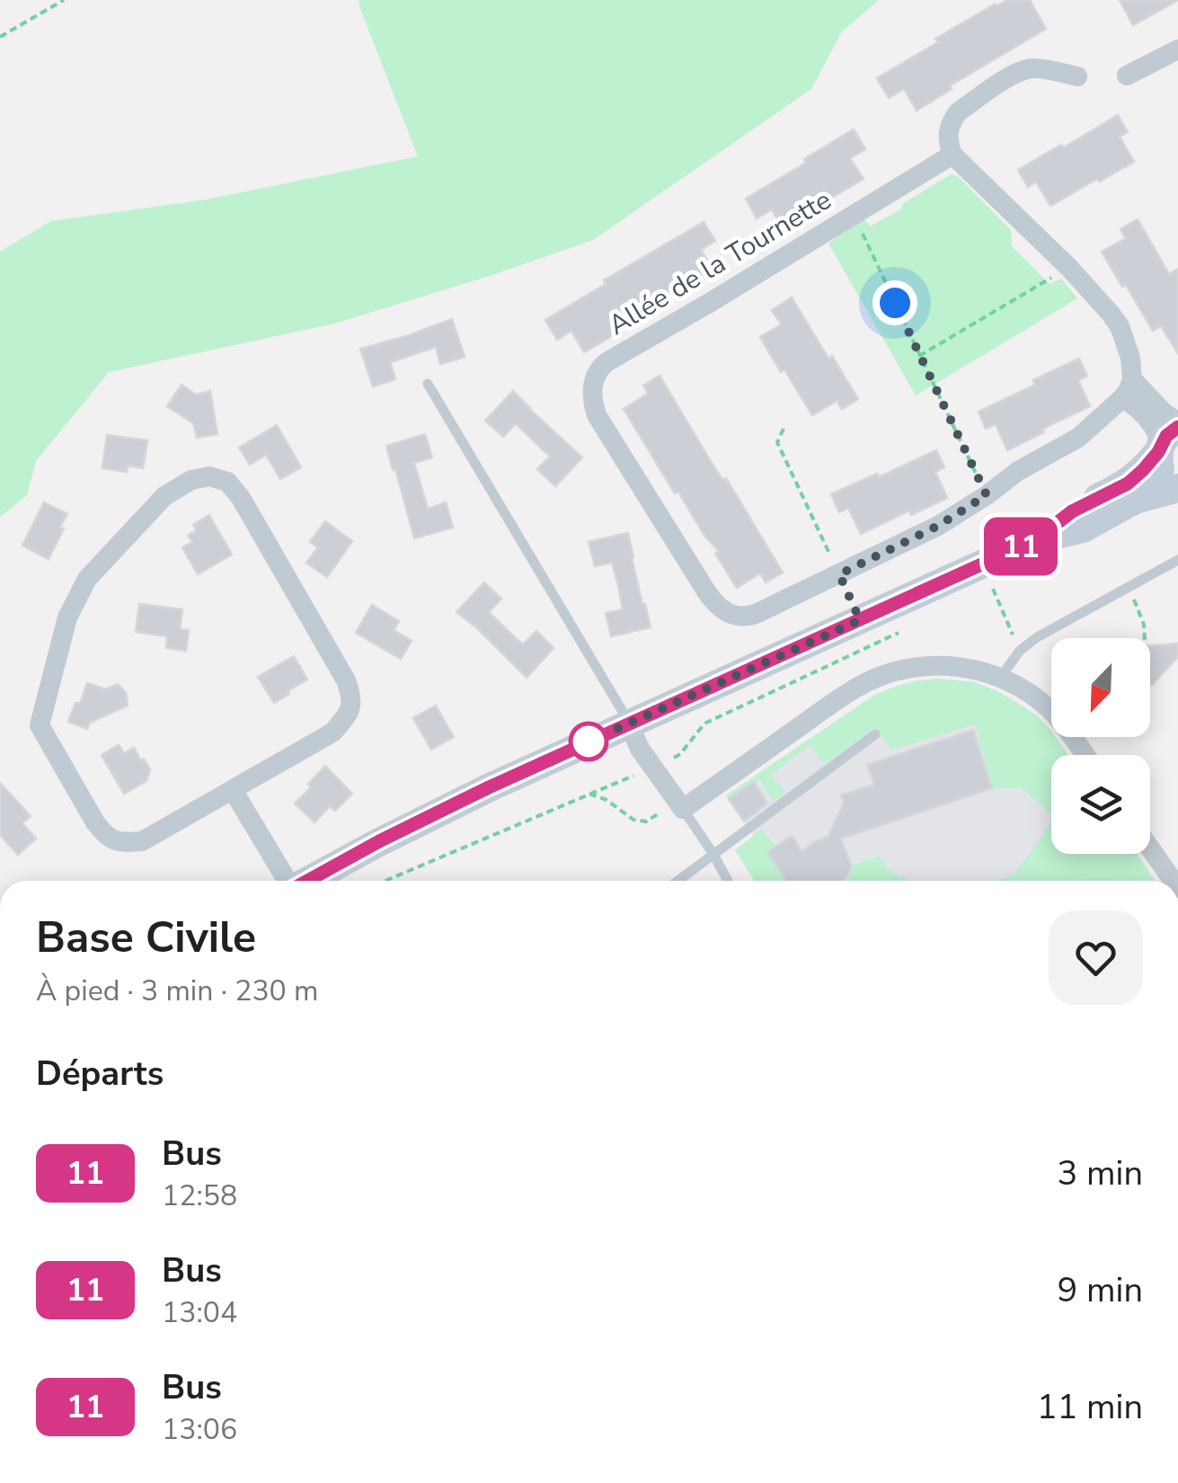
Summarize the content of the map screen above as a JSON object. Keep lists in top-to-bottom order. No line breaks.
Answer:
{"streets":{"street":["Allée de la Tournette"]},"lines":["bus line 11"],"north":"bottom left","page":{"on_map":"11","heading":[["Base Civile","À pied · 3 min · 230 m"],"Départs"],"list":[{"mark":"11","name":"Bus","note":"12:58","value":"3 min"},{"mark":"11","name":"Bus","note":"13:04","value":"9 min"},{"mark":"11","name":"Bus","note":"13:06","value":"11 min"}]}}
